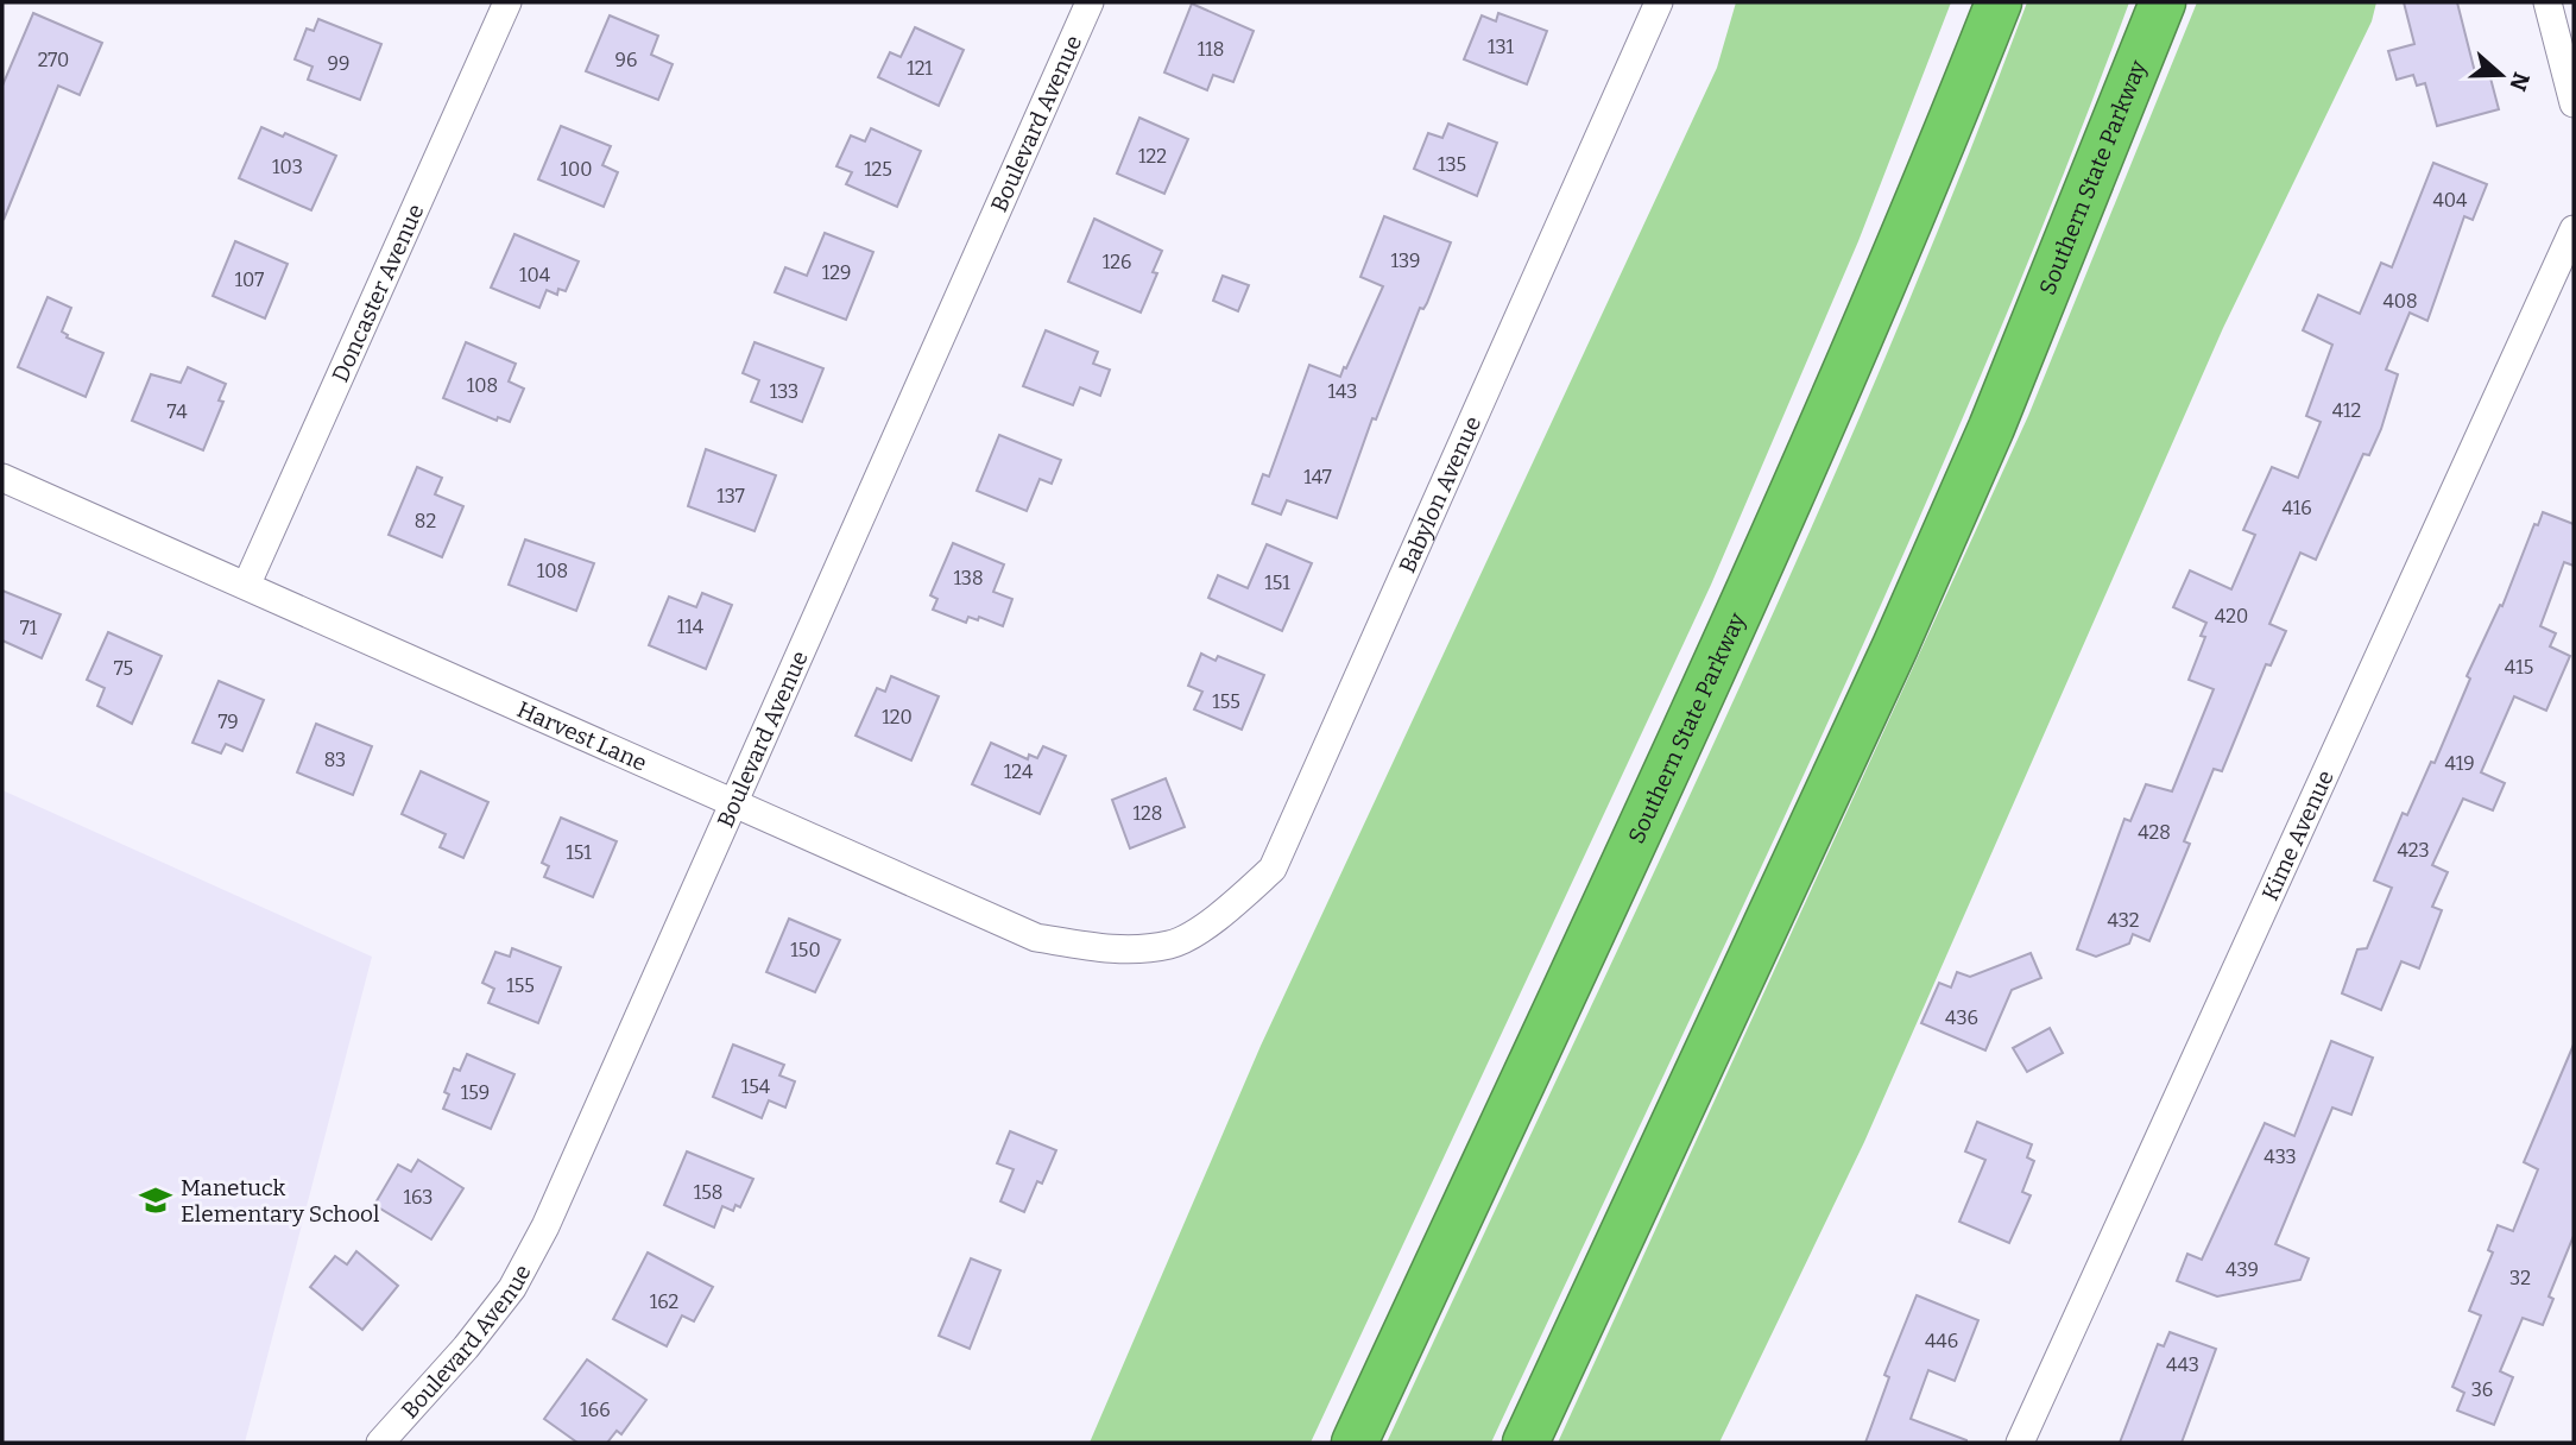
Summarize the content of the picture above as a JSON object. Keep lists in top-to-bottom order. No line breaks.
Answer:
{"streets":{"highway":["Southern State Parkway"],"street":["Boulevard Avenue","Doncaster Avenue","Babylon Avenue","Harvest Lane","Kime Avenue"]},"crossings":[["Boulevard Avenue","Harvest Lane"],["Doncaster Avenue","Harvest Lane"],["Babylon Avenue","Harvest Lane"]],"places":{"school or university":["Manetuck Elementary School"]},"house_numbers":["131","118","270","96","99","121","122","135","103","100","125","404","139","126","129","104","107","408","108","133","143","412","74","147","137","416","82","108","138","151","420","114","71","415","75","155","120","79","83","419","124","128","428","423","151","432","150","155","436","154","159","433","158","163","439","32","162","446","443","36","166"],"north":"right"}
